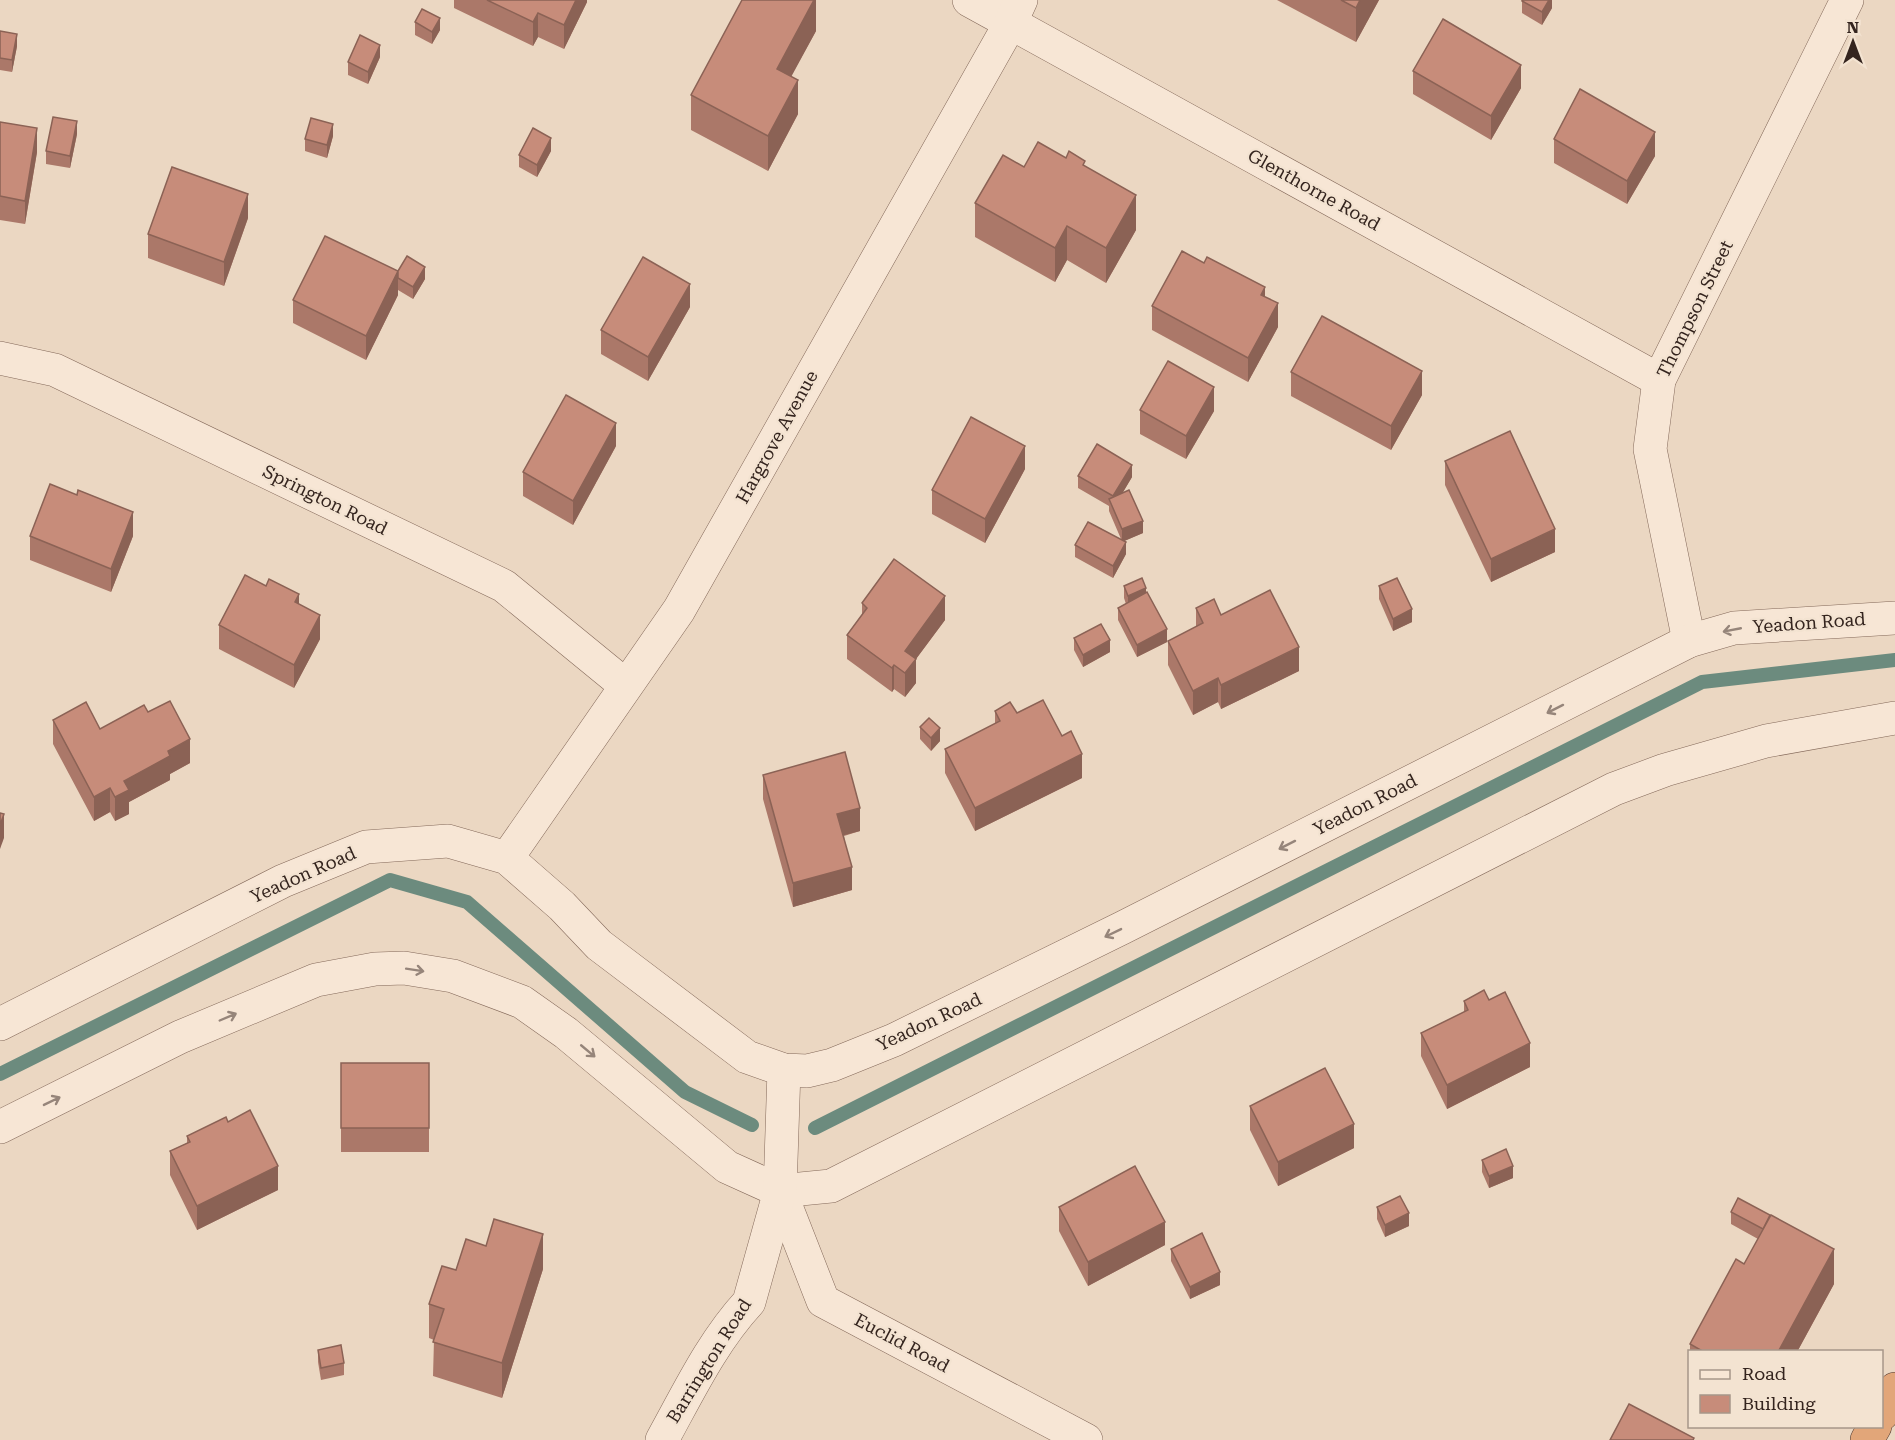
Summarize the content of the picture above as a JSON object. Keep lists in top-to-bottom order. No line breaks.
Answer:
{"streets":{"street":["Glenthorne Road","Thompson Street","Hargrove Avenue","Springton Road","Yeadon Road","Euclid Road","Barrington Road"]},"crossings":[["Glenthorne Road","Thompson Street"],["Glenthorne Road","Hargrove Avenue"],["Thompson Street","Yeadon Road"],["Hargrove Avenue","Springton Road"],["Hargrove Avenue","Yeadon Road"],["Yeadon Road","Barrington Road"],["Euclid Road","Barrington Road"]],"legend":["Road","Building"],"north":"top"}
